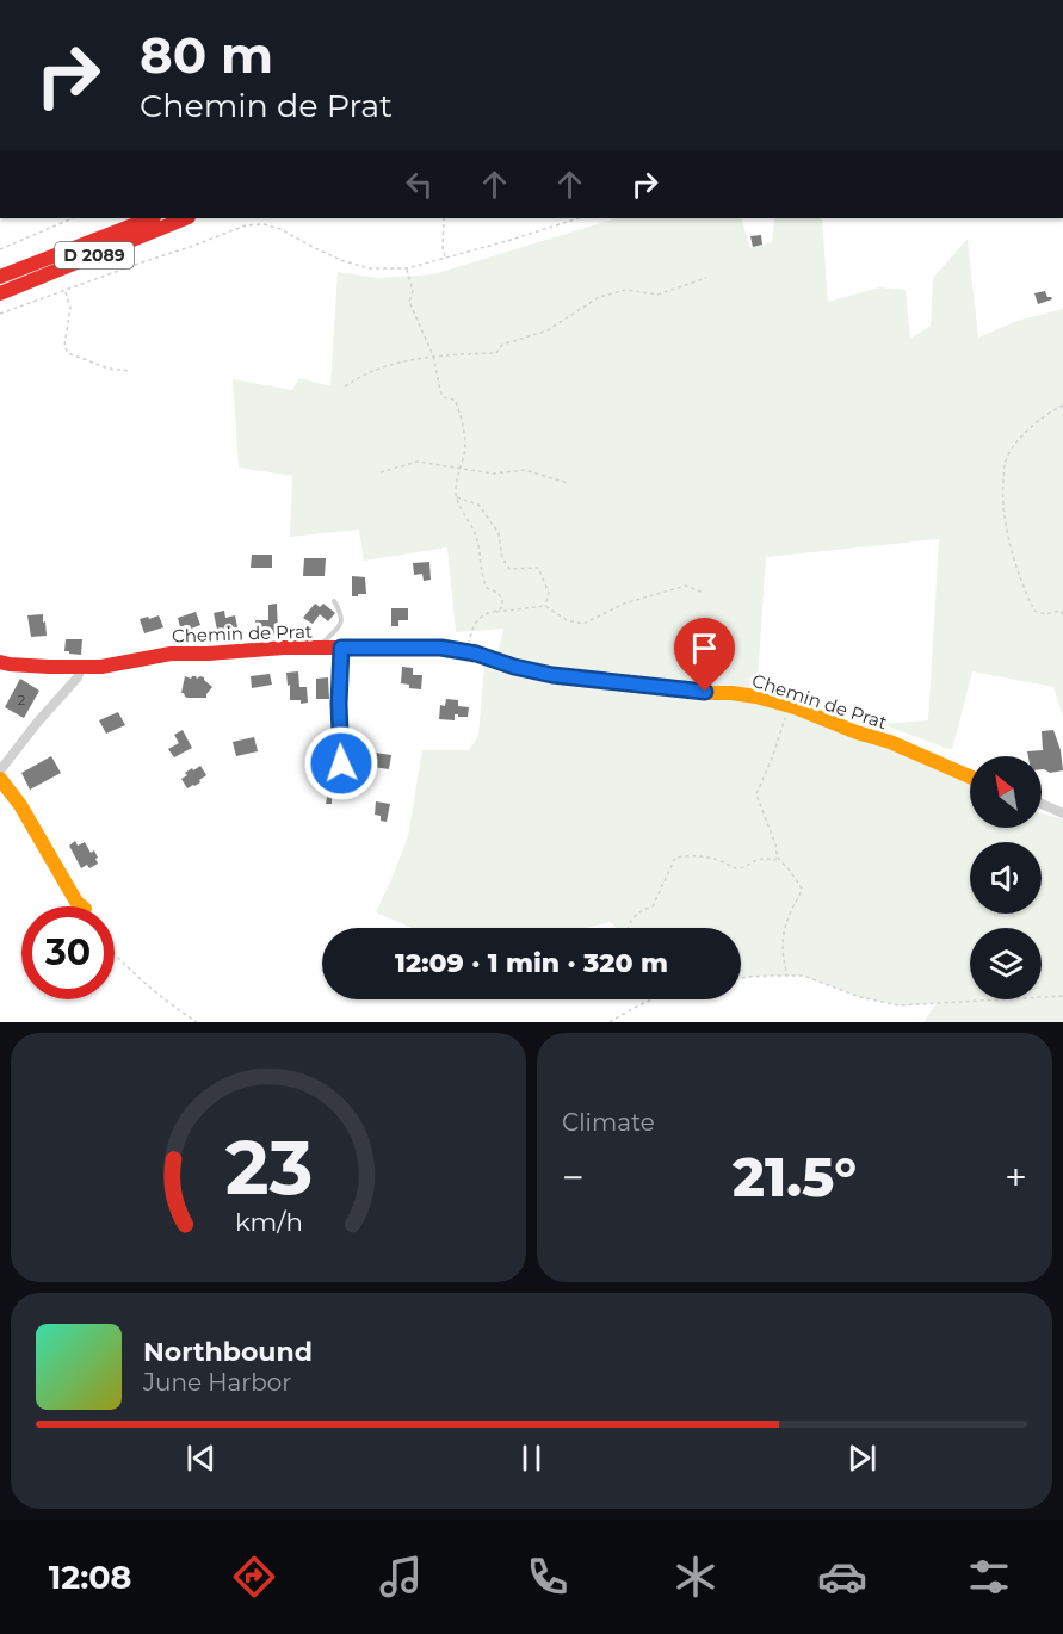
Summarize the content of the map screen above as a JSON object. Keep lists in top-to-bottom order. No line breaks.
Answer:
{"streets":{"main road":["D 2089","Chemin de Prat"]},"house_numbers":["2"],"north":"top left","page":{"turn":["80 m","Chemin de Prat"],"limit":"30","trip":"12:09 · 1 min · 320 m","tile":"Climate","heat":["−","21.5°","+"],"song":["Northbound","June Harbor"],"tabs":"12:08","gauge":["23","km/h"]}}
